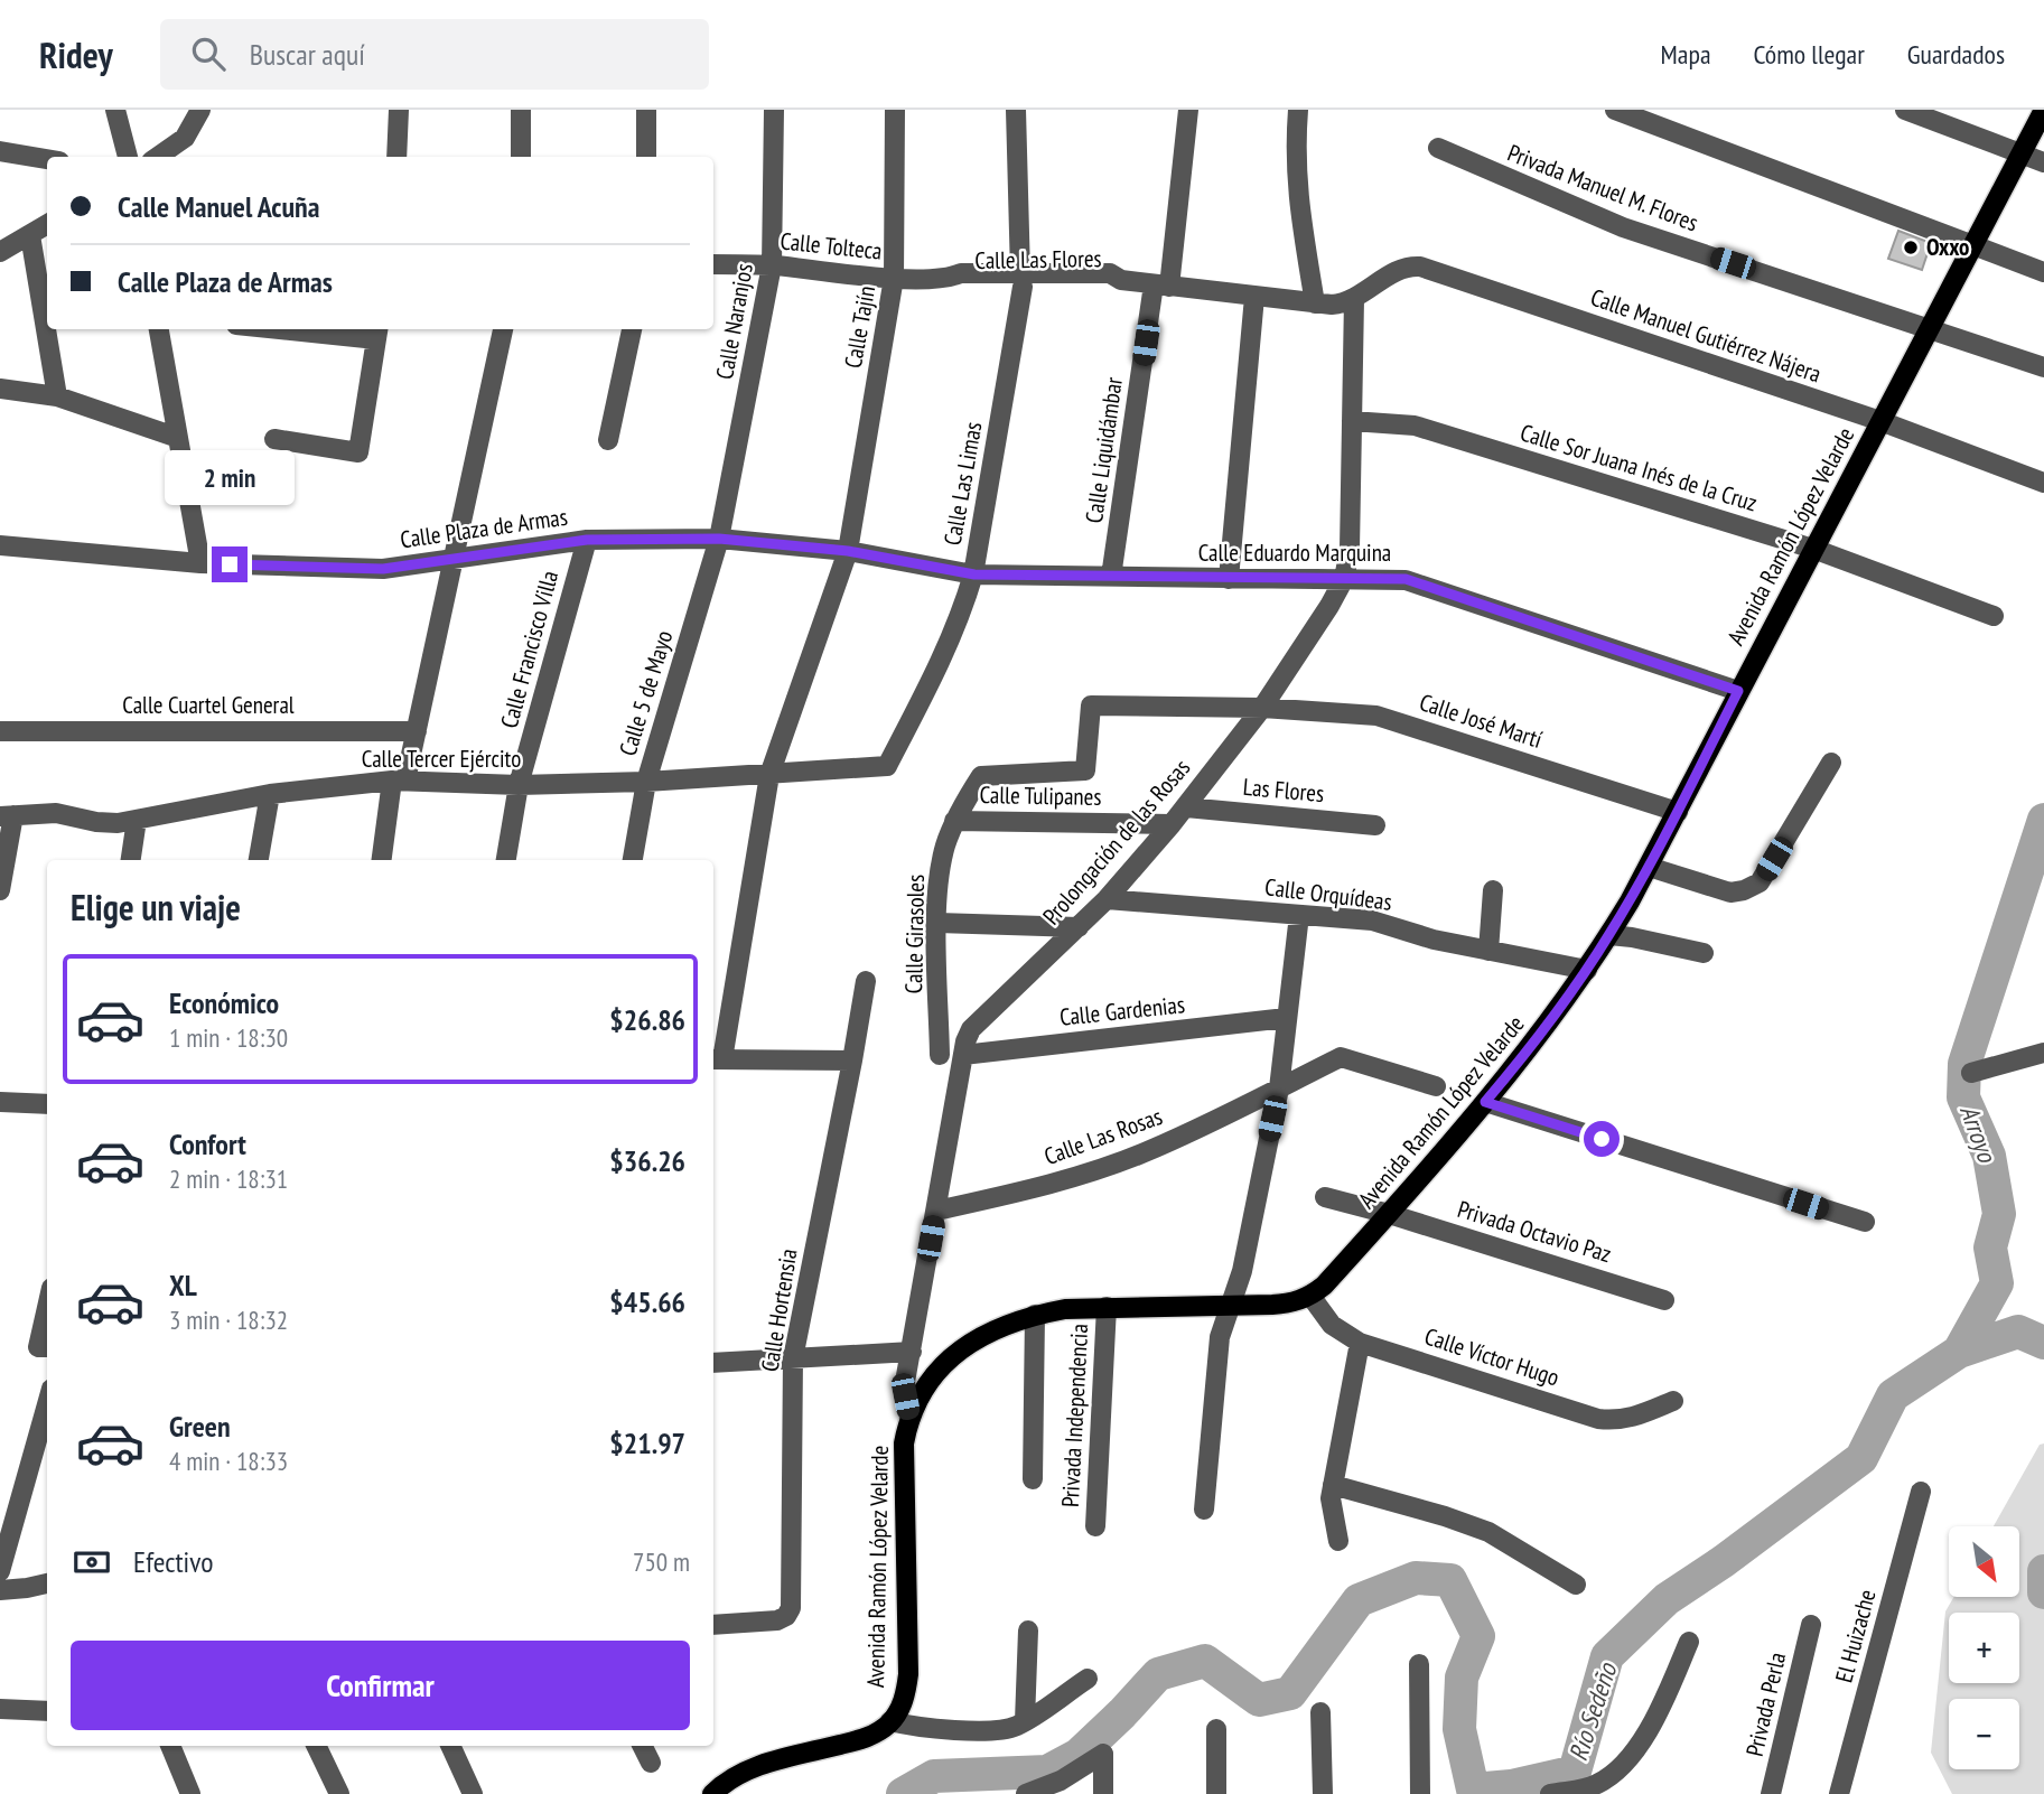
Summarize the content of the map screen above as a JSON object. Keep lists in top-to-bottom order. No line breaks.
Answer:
{"streets":{"main road":["Avenida Ramón López Velarde"],"street":["Privada Manuel M. Flores","Calle Tolteca","Calle Las Flores","Calle Naranjos","Calle Tajín","Calle Manuel Gutiérrez Nájera","Calle Liquidámbar","Calle Sor Juana Inés de la Cruz","Calle Las Limas","Calle Plaza de Armas","Calle Eduardo Marquina","Calle Francisco Villa","Calle 5 de Mayo","Calle Cuartel General","Calle José Martí","Calle Tercer Ejército","Las Flores","Calle Tulipanes","Prolongación de las Rosas","Calle Orquídeas","Calle Girasoles","Calle Gardenias","Calle Las Rosas","Privada Octavio Paz","Calle Hortensia","Calle Víctor Hugo","Privada Independencia","El Huizache","Privada Perla"]},"crossings":[["Privada Manuel M. Flores","Avenida Ramón López Velarde"],["Calle Tolteca","Calle Las Flores"],["Calle Tolteca","Calle Naranjos"],["Calle Tolteca","Calle Tajín"],["Calle Las Flores","Calle Manuel Gutiérrez Nájera"],["Calle Las Flores","Calle Liquidámbar"],["Calle Las Flores","Calle Las Limas"],["Calle Las Flores","Prolongación de las Rosas"],["Calle Naranjos","Calle Plaza de Armas"],["Calle Naranjos","Calle 5 de Mayo"],["Calle Tajín","Calle Plaza de Armas"],["Calle Tajín","Calle Tercer Ejército"],["Calle Manuel Gutiérrez Nájera","Avenida Ramón López Velarde"],["Calle Manuel Gutiérrez Nájera","Prolongación de las Rosas"],["Calle Liquidámbar","Calle Eduardo Marquina"],["Calle Sor Juana Inés de la Cruz","Avenida Ramón López Velarde"],["Calle Sor Juana Inés de la Cruz","Prolongación de las Rosas"],["Calle Las Limas","Calle Plaza de Armas"],["Calle Las Limas","Calle Eduardo Marquina"],["Calle Las Limas","Calle Tercer Ejército"],["Calle Plaza de Armas","Calle Eduardo Marquina"],["Calle Plaza de Armas","Calle Francisco Villa"],["Calle Plaza de Armas","Calle 5 de Mayo"],["Avenida Ramón López Velarde","Calle Eduardo Marquina"],["Avenida Ramón López Velarde","Calle José Martí"],["Avenida Ramón López Velarde","Prolongación de las Rosas"],["Avenida Ramón López Velarde","Calle Orquídeas"],["Avenida Ramón López Velarde","Privada Octavio Paz"],["Avenida Ramón López Velarde","Calle Víctor Hugo"],["Avenida Ramón López Velarde","Privada Independencia"],["Calle Eduardo Marquina","Prolongación de las Rosas"],["Calle Francisco Villa","Calle Tercer Ejército"],["Calle 5 de Mayo","Calle Tercer Ejército"],["Calle José Martí","Prolongación de las Rosas"],["Calle José Martí","Calle Girasoles"],["Las Flores","Prolongación de las Rosas"],["Calle Tulipanes","Prolongación de las Rosas"],["Calle Tulipanes","Calle Girasoles"],["Prolongación de las Rosas","Calle Orquídeas"],["Prolongación de las Rosas","Calle Gardenias"],["Prolongación de las Rosas","Calle Las Rosas"]],"water":["Arroyo","Río Sedeño"],"places":["Oxxo"],"north":"bottom right","page":{"header":"Ridey","search":"Buscar aquí","nav":["Mapa","Cómo llegar","Guardados"],"banner":["Calle Manuel Acuña","Calle Plaza de Armas"],"bubble":"2 min","heading":"Elige un viaje","list":[{"name":"Económico","note":"1 min · 18:30","value":"$26.86"},{"name":"Confort","note":"2 min · 18:31","value":"$36.26"},{"name":"XL","note":"3 min · 18:32","value":"$45.66"},{"name":"Green","note":"4 min · 18:33","value":"$21.97"}],"pay":["Efectivo","750 m"],"map_buttons":["+","−"],"buttons":"Confirmar"}}
